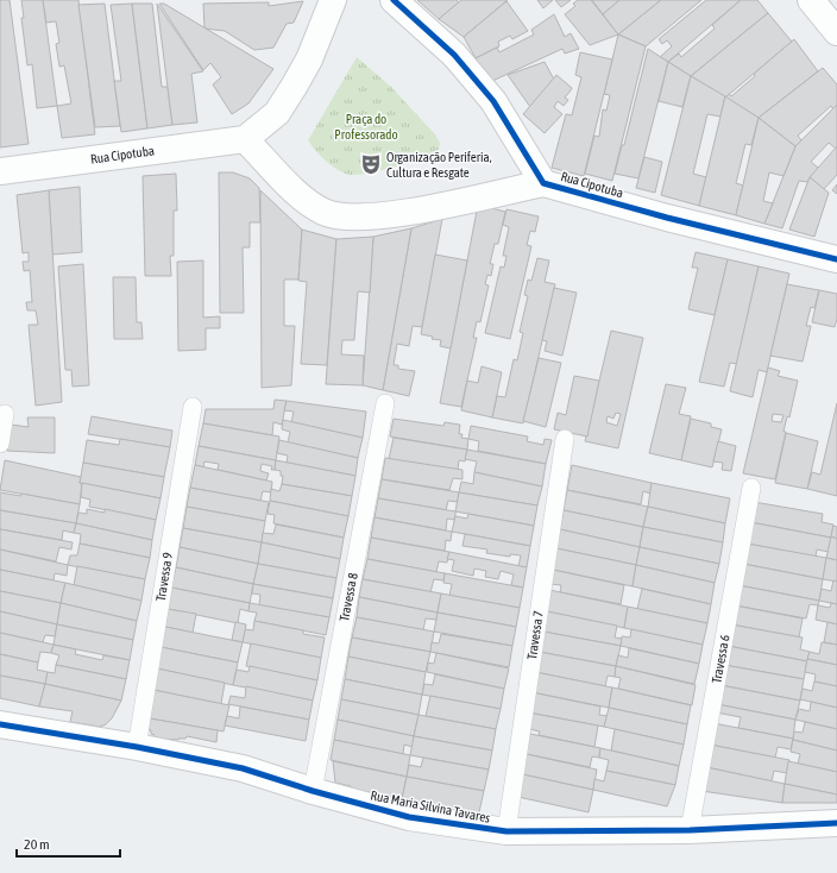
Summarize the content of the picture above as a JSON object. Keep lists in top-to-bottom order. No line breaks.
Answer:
{"streets":{"street":["Rua Cipotuba","Rua Maria Silvina Tavares"],"lane":["Travessa 9","Travessa 8","Travessa 7","Travessa 6"]},"crossings":[["Travessa 9","Rua Maria Silvina Tavares"],["Travessa 8","Rua Maria Silvina Tavares"],["Travessa 7","Rua Maria Silvina Tavares"],["Travessa 6","Rua Maria Silvina Tavares"]],"parks":["Praça do Professorado"],"places":{"theatre":["Organização Periferia, Cultura e Resgate"]},"scale_bar":"20 m"}
